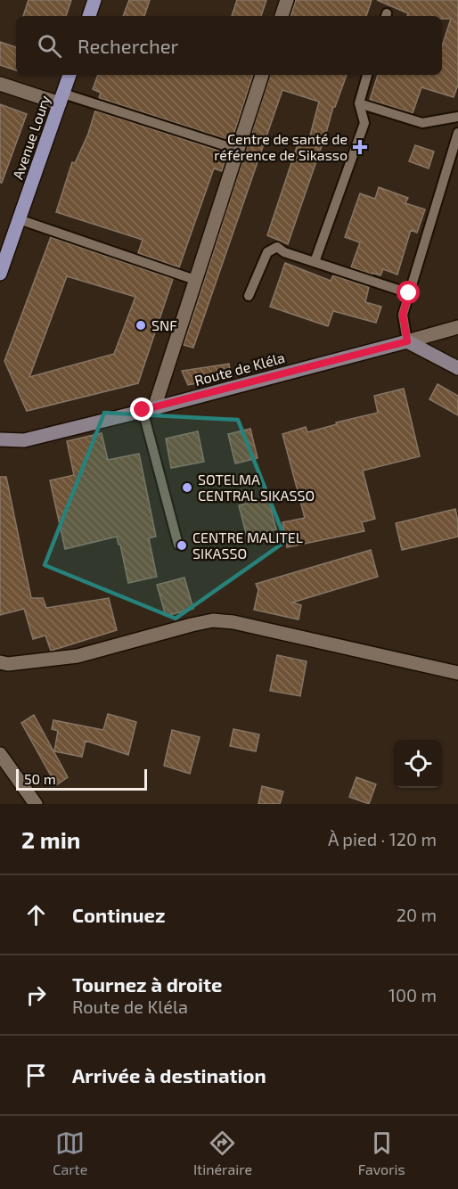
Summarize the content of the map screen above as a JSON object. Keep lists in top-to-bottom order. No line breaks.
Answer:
{"streets":{"main road":["Avenue Loury","Route de Kléla"]},"places":{"health":["Centre de santé de référence de Sikasso"],"other":["SNF","SOTELMA CENTRAL SIKASSO","CENTRE MALITEL SIKASSO"]},"scale_bar":"50 m","page":{"search":"Rechercher","scale":"50 m","heading":["2 min","À pied · 120 m"],"list":[["Continuez","20 m"],["Tournez à droite","Route de Kléla","100 m"],"Arrivée à destination"],"nav":["Carte","Itinéraire","Favoris"]}}
